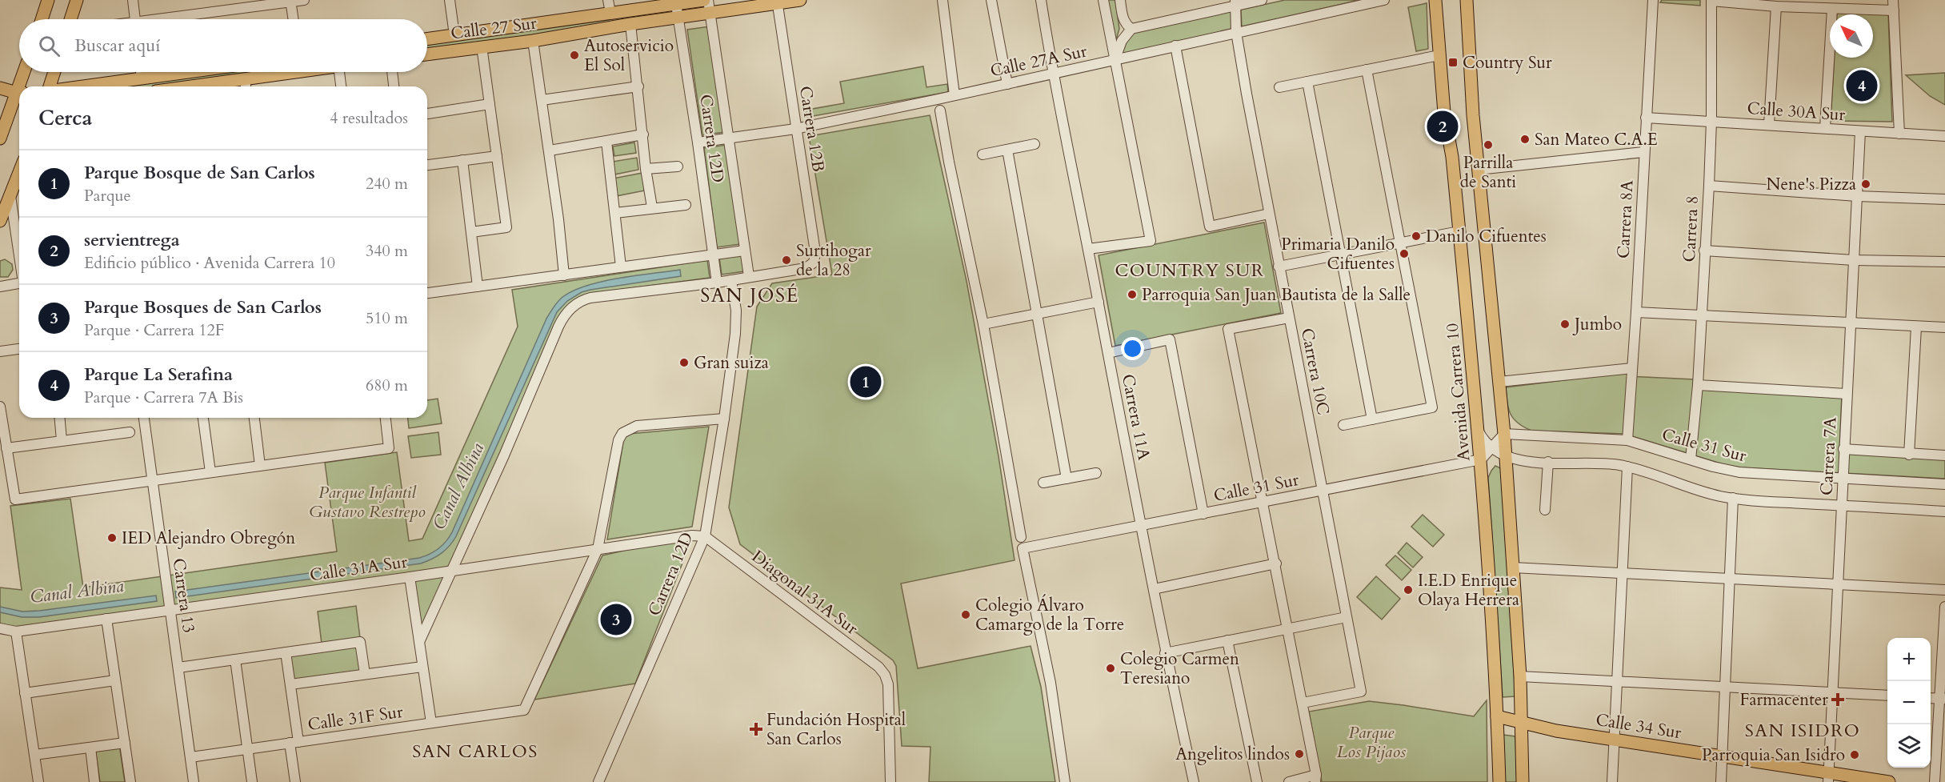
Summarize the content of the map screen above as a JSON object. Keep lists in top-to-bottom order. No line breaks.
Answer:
{"streets":{"main road":["Calle 27 Sur","Avenida Carrera 10","Calle 34 Sur"],"street":["Calle 27A Sur","Calle 30A Sur","Carrera 12B","Carrera 12D","Carrera 8A","Carrera 8","Carrera 10C","Carrera 11A","Calle 31 Sur","Carrera 7A","Calle 31A Sur","Diagonal 31A Sur","Carrera 13","Calle 31F Sur"]},"crossings":[["Calle 27 Sur","Carrera 12B"],["Calle 27 Sur","Carrera 12D"],["Calle 27A Sur","Carrera 12B"],["Calle 27A Sur","Carrera 12D"],["Calle 27A Sur","Carrera 10C"],["Calle 27A Sur","Carrera 11A"],["Calle 30A Sur","Carrera 8A"],["Calle 30A Sur","Carrera 8"],["Calle 30A Sur","Carrera 7A"],["Carrera 12B","Carrera 12D"],["Carrera 12D","Calle 31A Sur"],["Carrera 12D","Diagonal 31A Sur"],["Carrera 8A","Calle 31 Sur"],["Carrera 8","Calle 31 Sur"],["Carrera 10C","Calle 31 Sur"],["Avenida Carrera 10","Calle 31 Sur"],["Avenida Carrera 10","Calle 34 Sur"],["Carrera 11A","Calle 31 Sur"],["Calle 31 Sur","Carrera 7A"],["Carrera 7A","Calle 34 Sur"],["Calle 31A Sur","Diagonal 31A Sur"],["Calle 31A Sur","Carrera 13"],["Calle 31A Sur","Calle 31F Sur"],["Carrera 13","Calle 31F Sur"]],"districts":["COUNTRY SUR","SAN JOSÉ","SAN ISIDRO","SAN CARLOS"],"water":["Canal Albina"],"parks":["Parque Infantil Gustavo Restrepo","Parque Los Pijaos"],"places":{"other":["Autoservicio El Sol","San Mateo C.A.E","Parrilla de Santi","Nene's Pizza","Danilo Cifuentes","Primaria Danilo Cifuentes","Surtihogar de la 28","Parroquia San Juan Bautista de la Salle","Jumbo","Gran suiza","IED Alejandro Obregón","I.E.D Enrique Olaya Herrera","Colegio Álvaro Camargo de la Torre","Colegio Carmen Teresiano","Angelitos lindos","Parroquia San Isidro"],"transit":["Country Sur"],"health":["Farmacenter","Fundación Hospital San Carlos"]},"north":"top left","page":{"search":"Buscar aquí","pins":["4","2","1","3"],"heading":["Cerca","4 resultados"],"list":[{"mark":"1","name":"Parque Bosque de San Carlos","note":"Parque","value":"240 m"},{"mark":"2","name":"servientrega","note":"Edificio público · Avenida Carrera 10","value":"340 m"},{"mark":"3","name":"Parque Bosques de San Carlos","note":"Parque · Carrera 12F","value":"510 m"},{"mark":"4","name":"Parque La Serafina","note":"Parque · Carrera 7A Bis","value":"680 m"}],"map_buttons":["+","−"]}}
